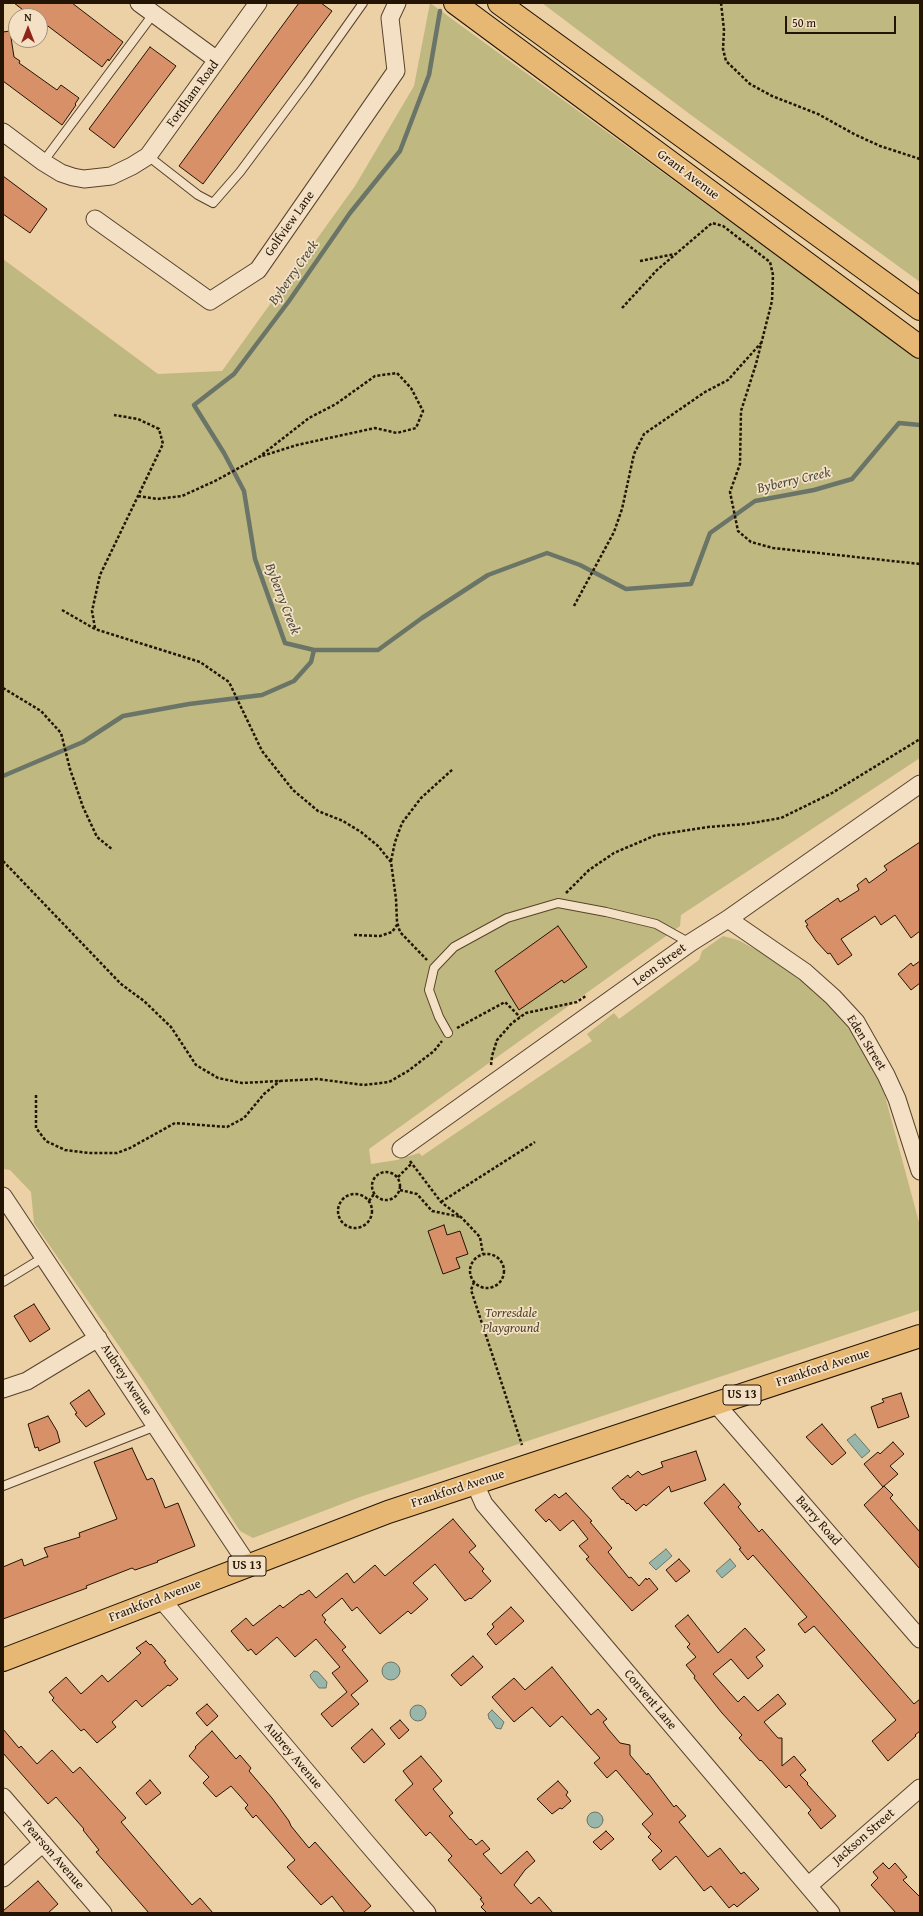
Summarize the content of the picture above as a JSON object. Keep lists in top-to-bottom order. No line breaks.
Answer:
{"streets":{"main road":["Grant Avenue","Frankford Avenue","US 13"],"street":["Fordham Road","Golfview Lane","Leon Street","Eden Street","Aubrey Avenue","Barry Road","Convent Lane","Jackson Street","Pearson Avenue"]},"crossings":[["Leon Street","Eden Street"],["Frankford Avenue","Aubrey Avenue"],["Frankford Avenue","Barry Road"],["Frankford Avenue","Convent Lane"],["Convent Lane","Jackson Street"]],"water":["Byberry Creek"],"parks":["Torresdale Playground"],"scale_bar":"50 m","north":"top"}
